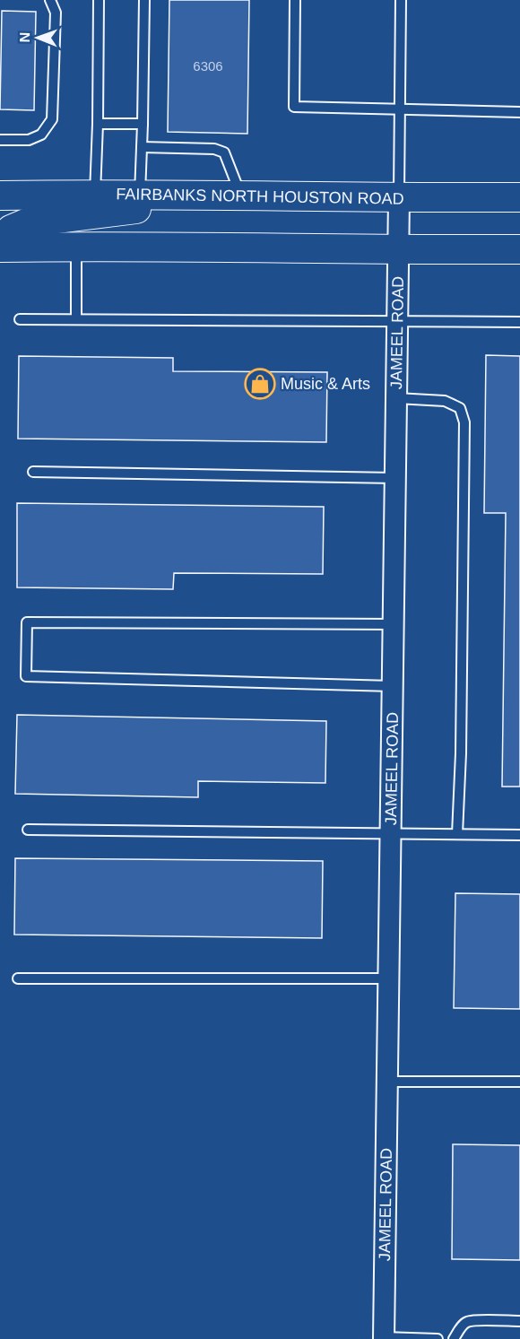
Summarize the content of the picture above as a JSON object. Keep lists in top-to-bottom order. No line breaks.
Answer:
{"streets":{"main road":["FAIRBANKS NORTH HOUSTON ROAD"],"street":["JAMEEL ROAD"]},"crossings":[["FAIRBANKS NORTH HOUSTON ROAD","JAMEEL ROAD"]],"places":{"shop":["Music & Arts"]},"house_numbers":["6306"],"north":"left"}
